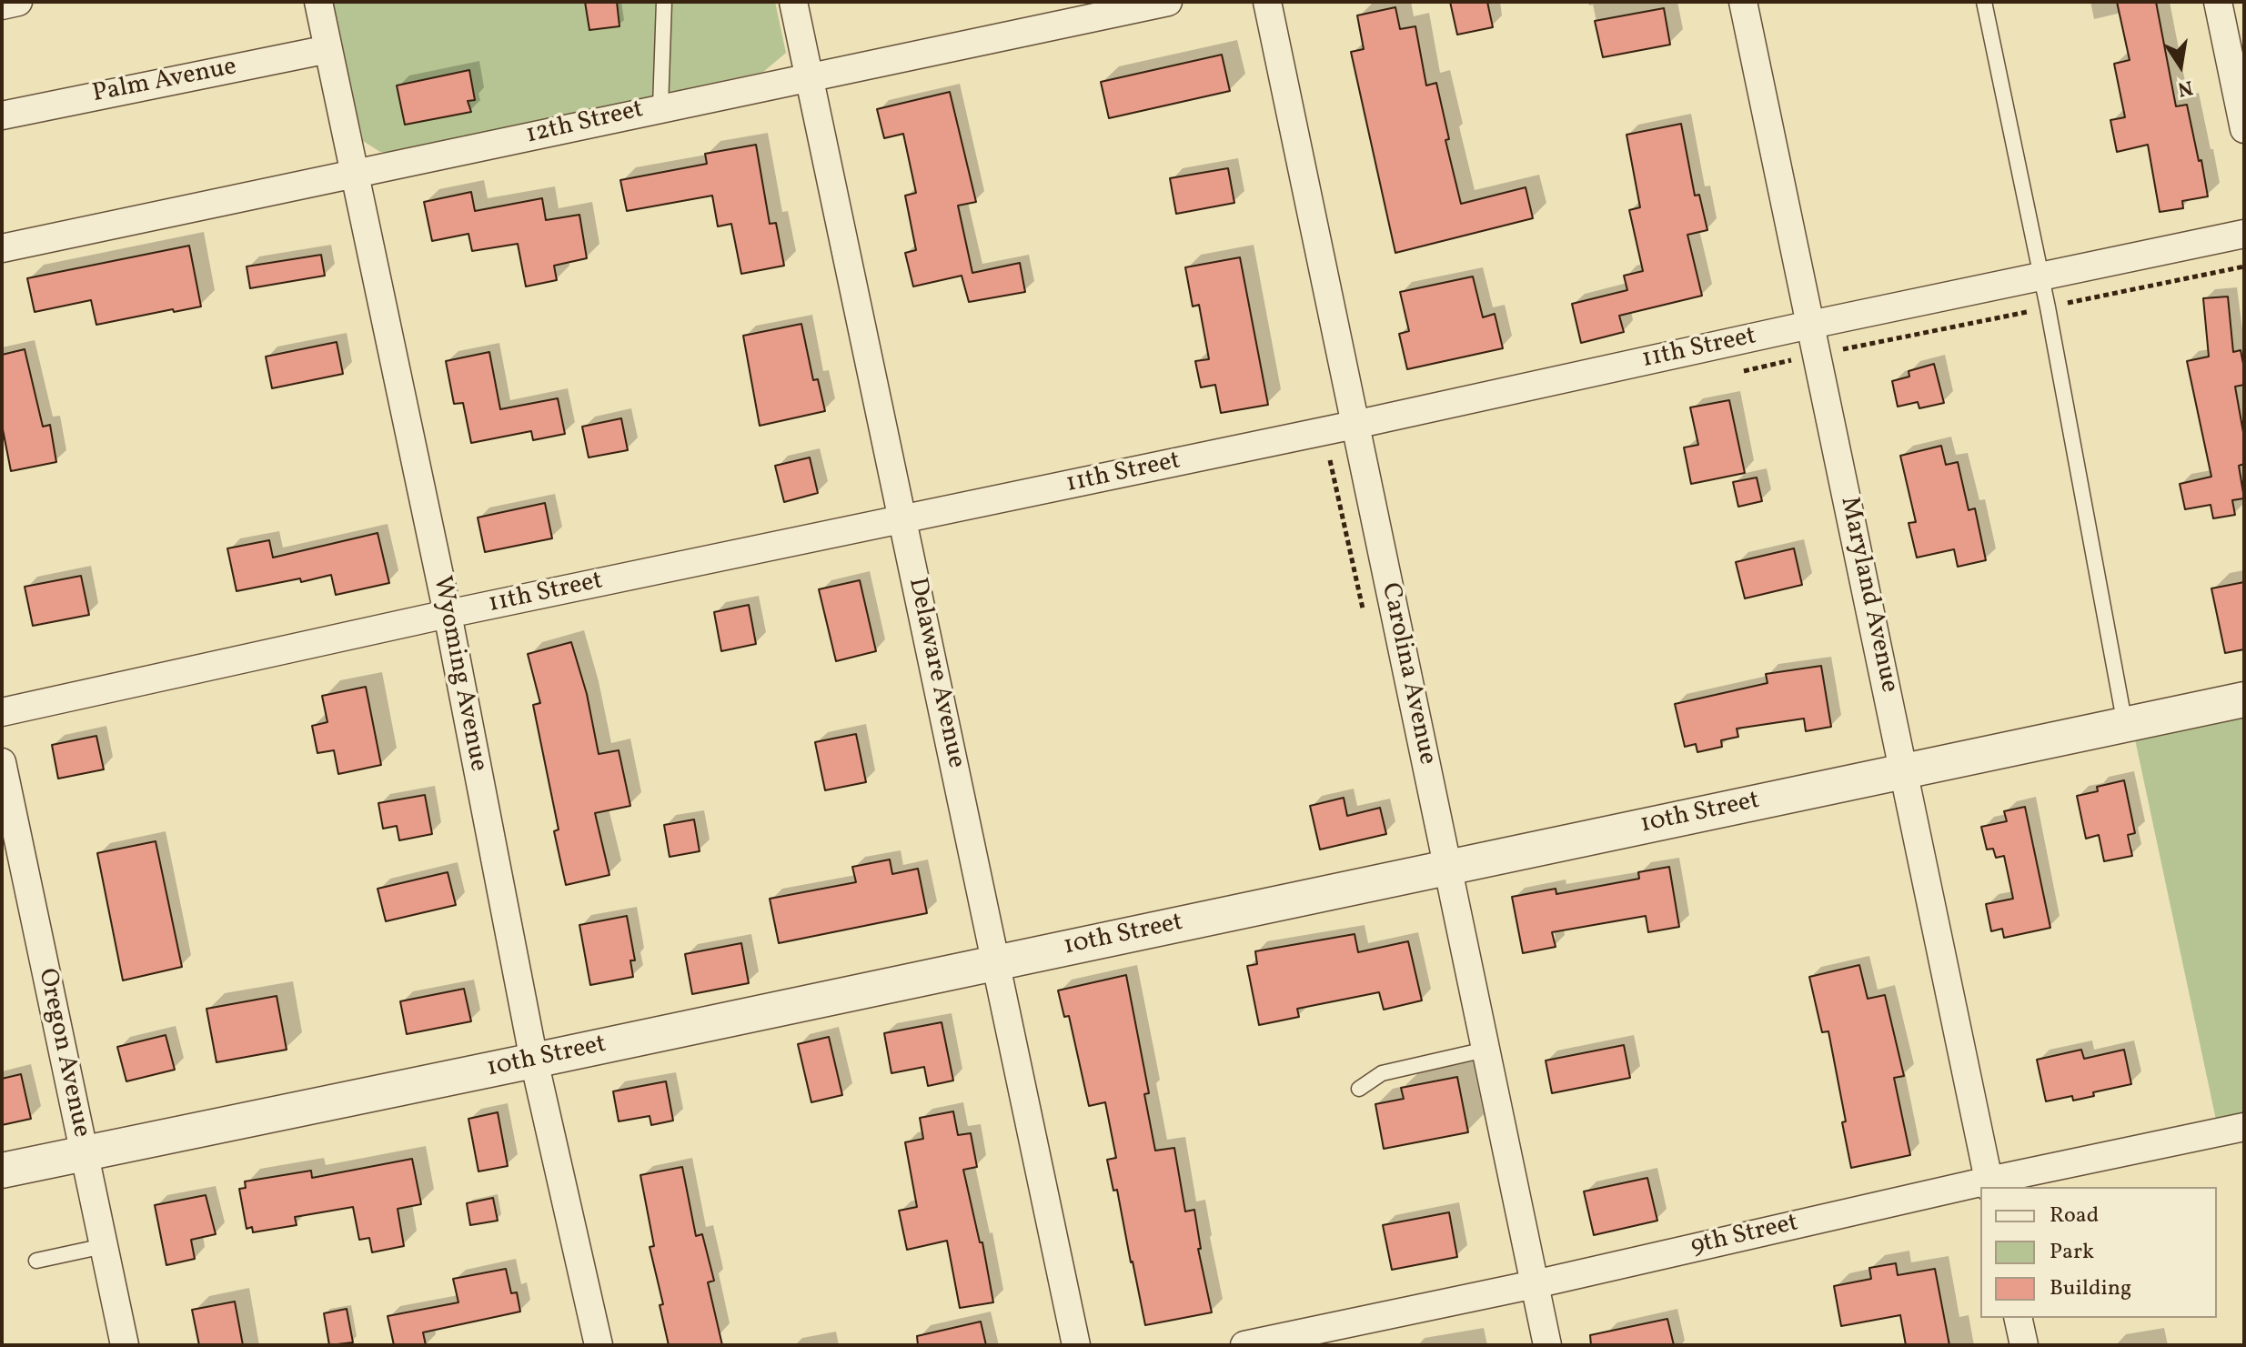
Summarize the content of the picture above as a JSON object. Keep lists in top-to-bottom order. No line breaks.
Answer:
{"streets":{"street":["Palm Avenue","12th Street","11th Street","Maryland Avenue","Delaware Avenue","Wyoming Avenue","Carolina Avenue","10th Street","Oregon Avenue","9th Street"]},"crossings":[["Palm Avenue","Wyoming Avenue"],["12th Street","Delaware Avenue"],["12th Street","Wyoming Avenue"],["11th Street","Maryland Avenue"],["11th Street","Delaware Avenue"],["11th Street","Wyoming Avenue"],["11th Street","Carolina Avenue"],["Maryland Avenue","10th Street"],["Maryland Avenue","9th Street"],["Delaware Avenue","10th Street"],["Wyoming Avenue","10th Street"],["Carolina Avenue","10th Street"],["Carolina Avenue","9th Street"],["10th Street","Oregon Avenue"]],"legend":["Road","Park","Building"],"north":"bottom"}
